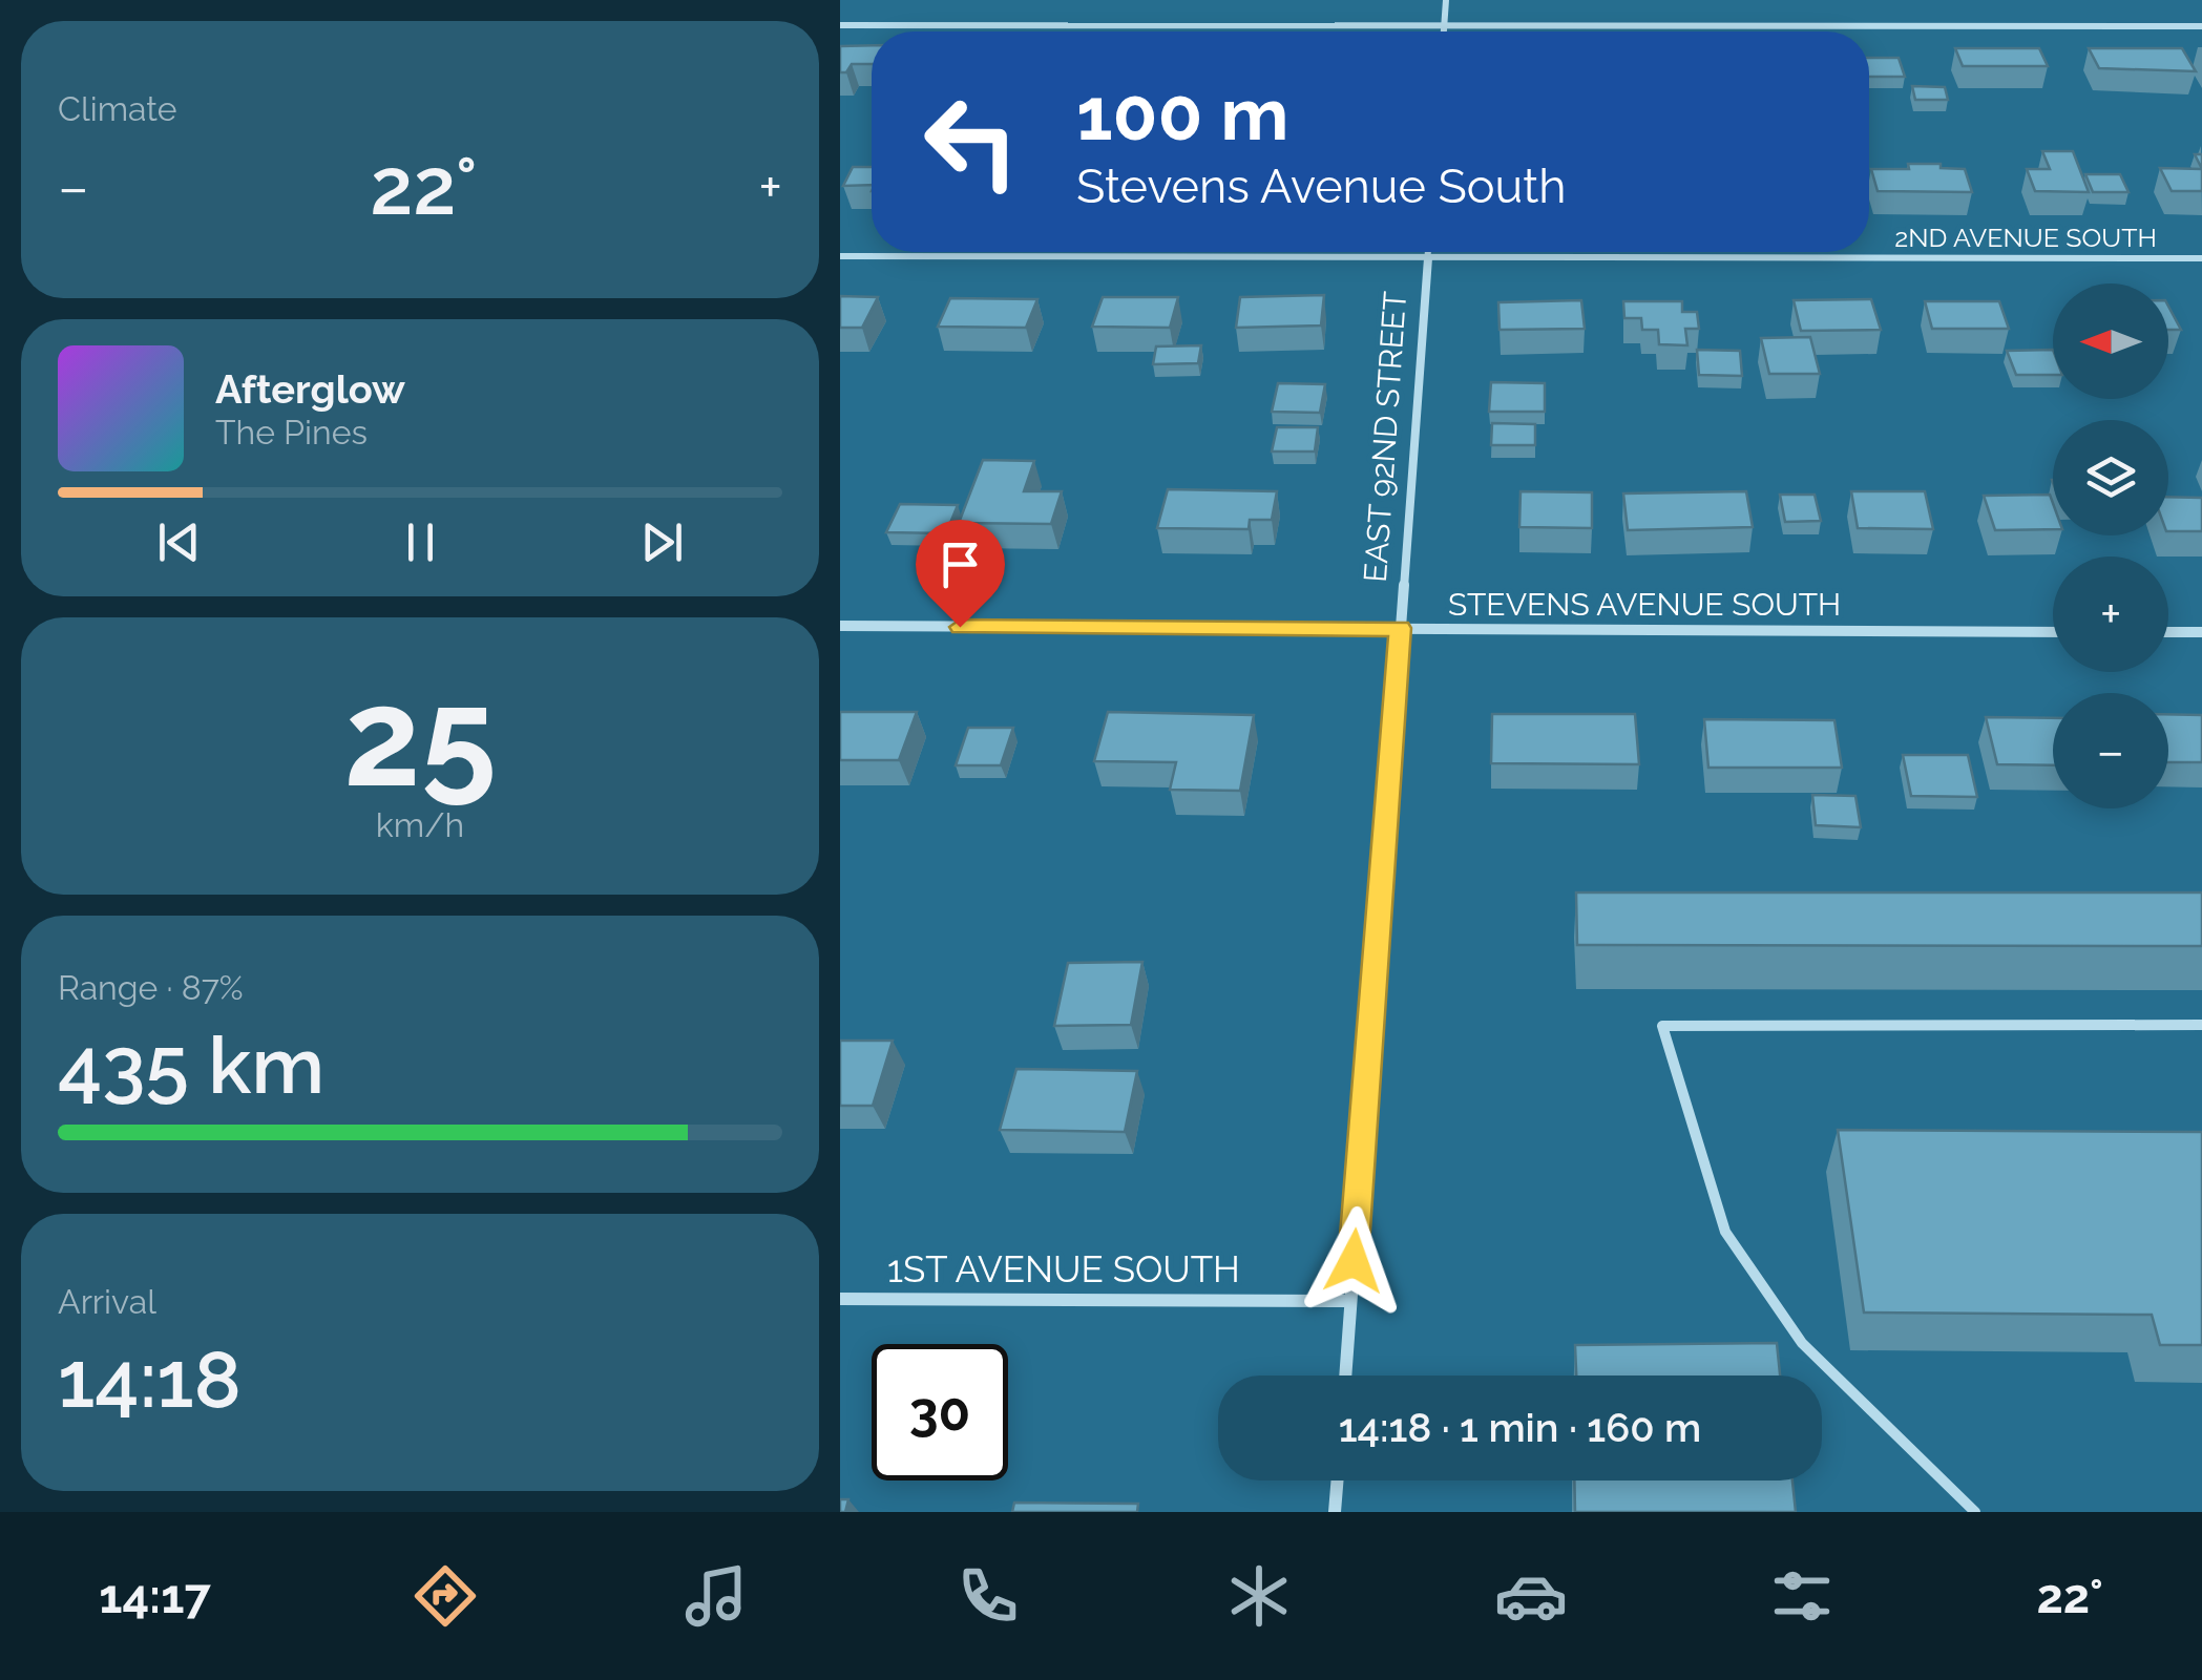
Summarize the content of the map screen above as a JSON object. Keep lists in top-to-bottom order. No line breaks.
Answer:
{"streets":{"street":["2ND AVENUE SOUTH","EAST 92ND STREET","STEVENS AVENUE SOUTH","1ST AVENUE SOUTH"]},"crossings":[["2ND AVENUE SOUTH","EAST 92ND STREET"],["EAST 92ND STREET","STEVENS AVENUE SOUTH"],["EAST 92ND STREET","1ST AVENUE SOUTH"]],"north":"left","page":{"tile":["Climate",["25","km/h"],["Range · 87%","435 km"],["Arrival","14:18"]],"turn":["100 m","Stevens Avenue South"],"heat":["−","22°","+"],"map_buttons":["+","−"],"song":["Afterglow","The Pines"],"limit":"30","trip":"14:18 · 1 min · 160 m","tabs":["14:17","22°"]}}
